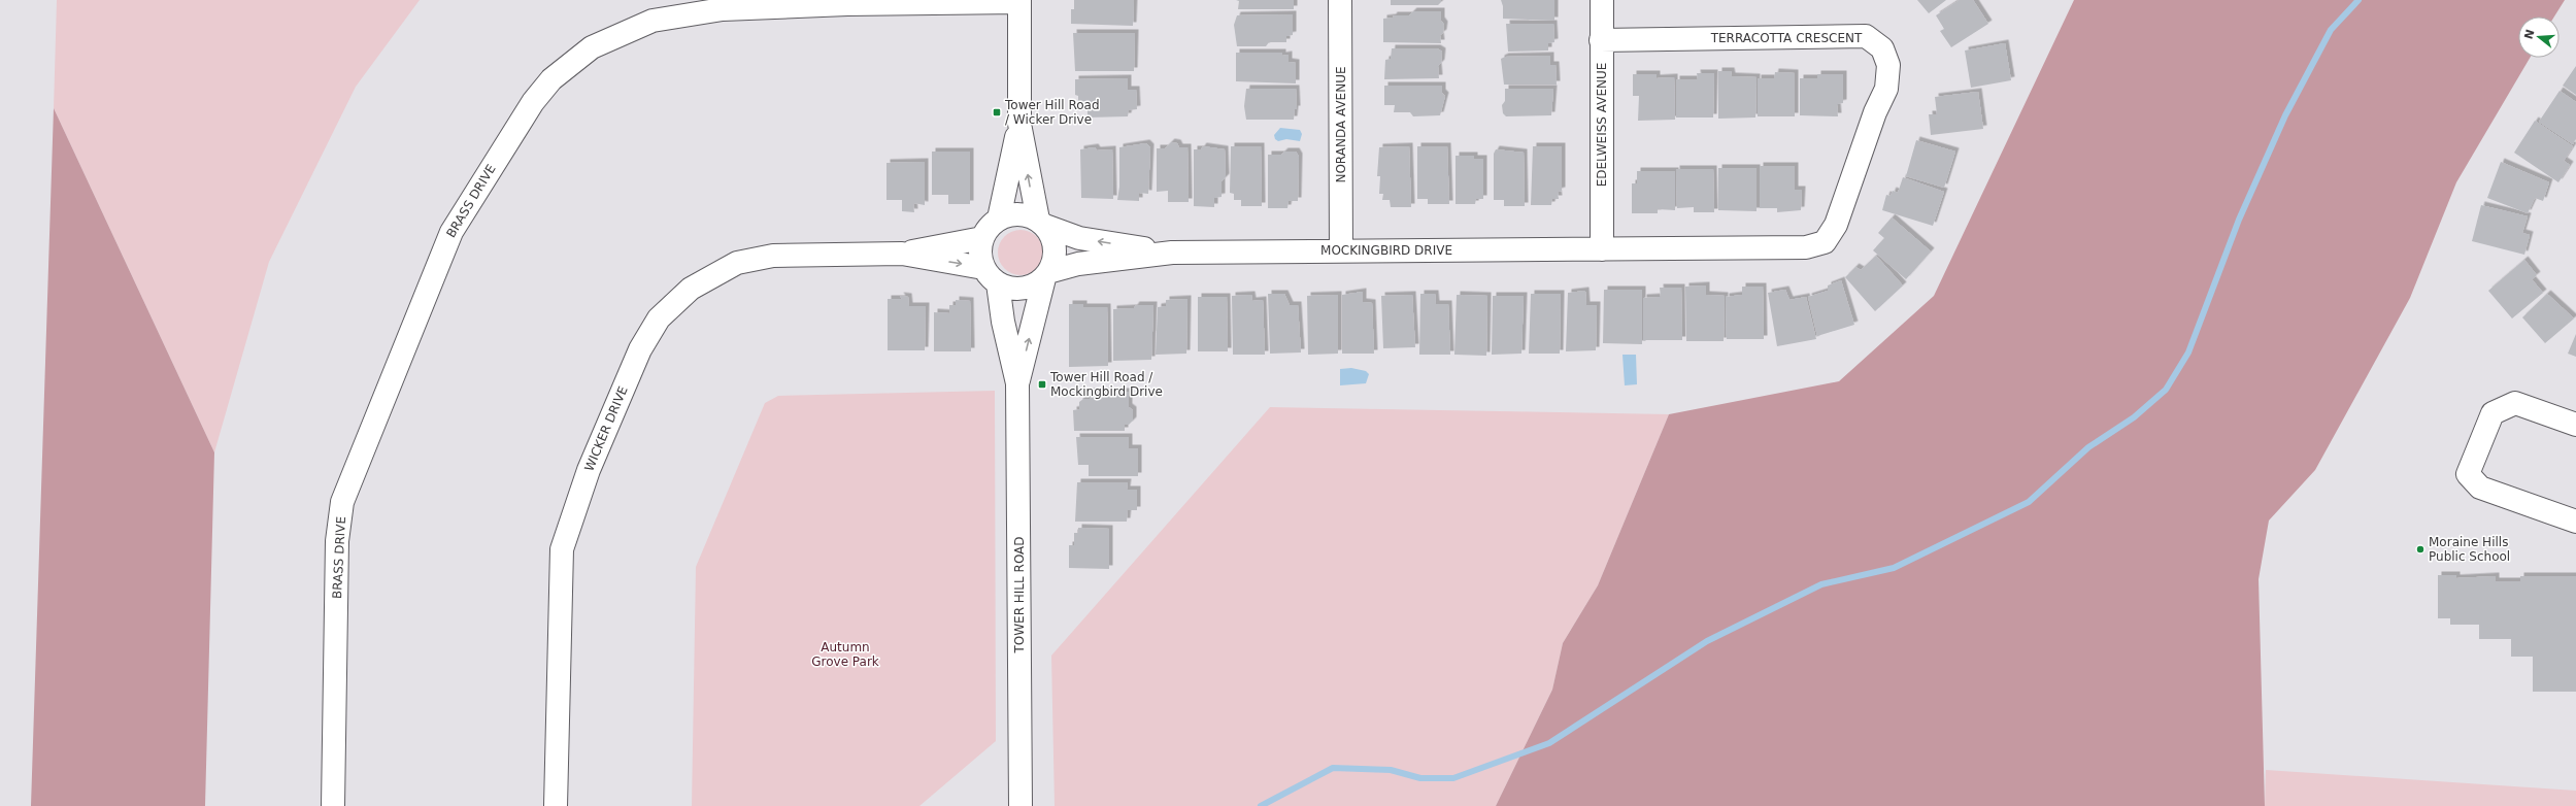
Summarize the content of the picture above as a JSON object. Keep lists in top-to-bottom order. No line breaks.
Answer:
{"streets":{"street":["TERRACOTTA CRESCENT","NORANDA AVENUE","EDELWEISS AVENUE","BRASS DRIVE","MOCKINGBIRD DRIVE","WICKER DRIVE","TOWER HILL ROAD"]},"crossings":[["TERRACOTTA CRESCENT","EDELWEISS AVENUE"],["TERRACOTTA CRESCENT","MOCKINGBIRD DRIVE"],["NORANDA AVENUE","MOCKINGBIRD DRIVE"],["EDELWEISS AVENUE","MOCKINGBIRD DRIVE"],["MOCKINGBIRD DRIVE","WICKER DRIVE"],["MOCKINGBIRD DRIVE","TOWER HILL ROAD"],["WICKER DRIVE","TOWER HILL ROAD"]],"parks":["Autumn Grove Park"],"places":{"transit":["Tower Hill Road / Wicker Drive","Tower Hill Road / Mockingbird Drive"],"other":["Moraine Hills Public School"]},"north":"left"}
